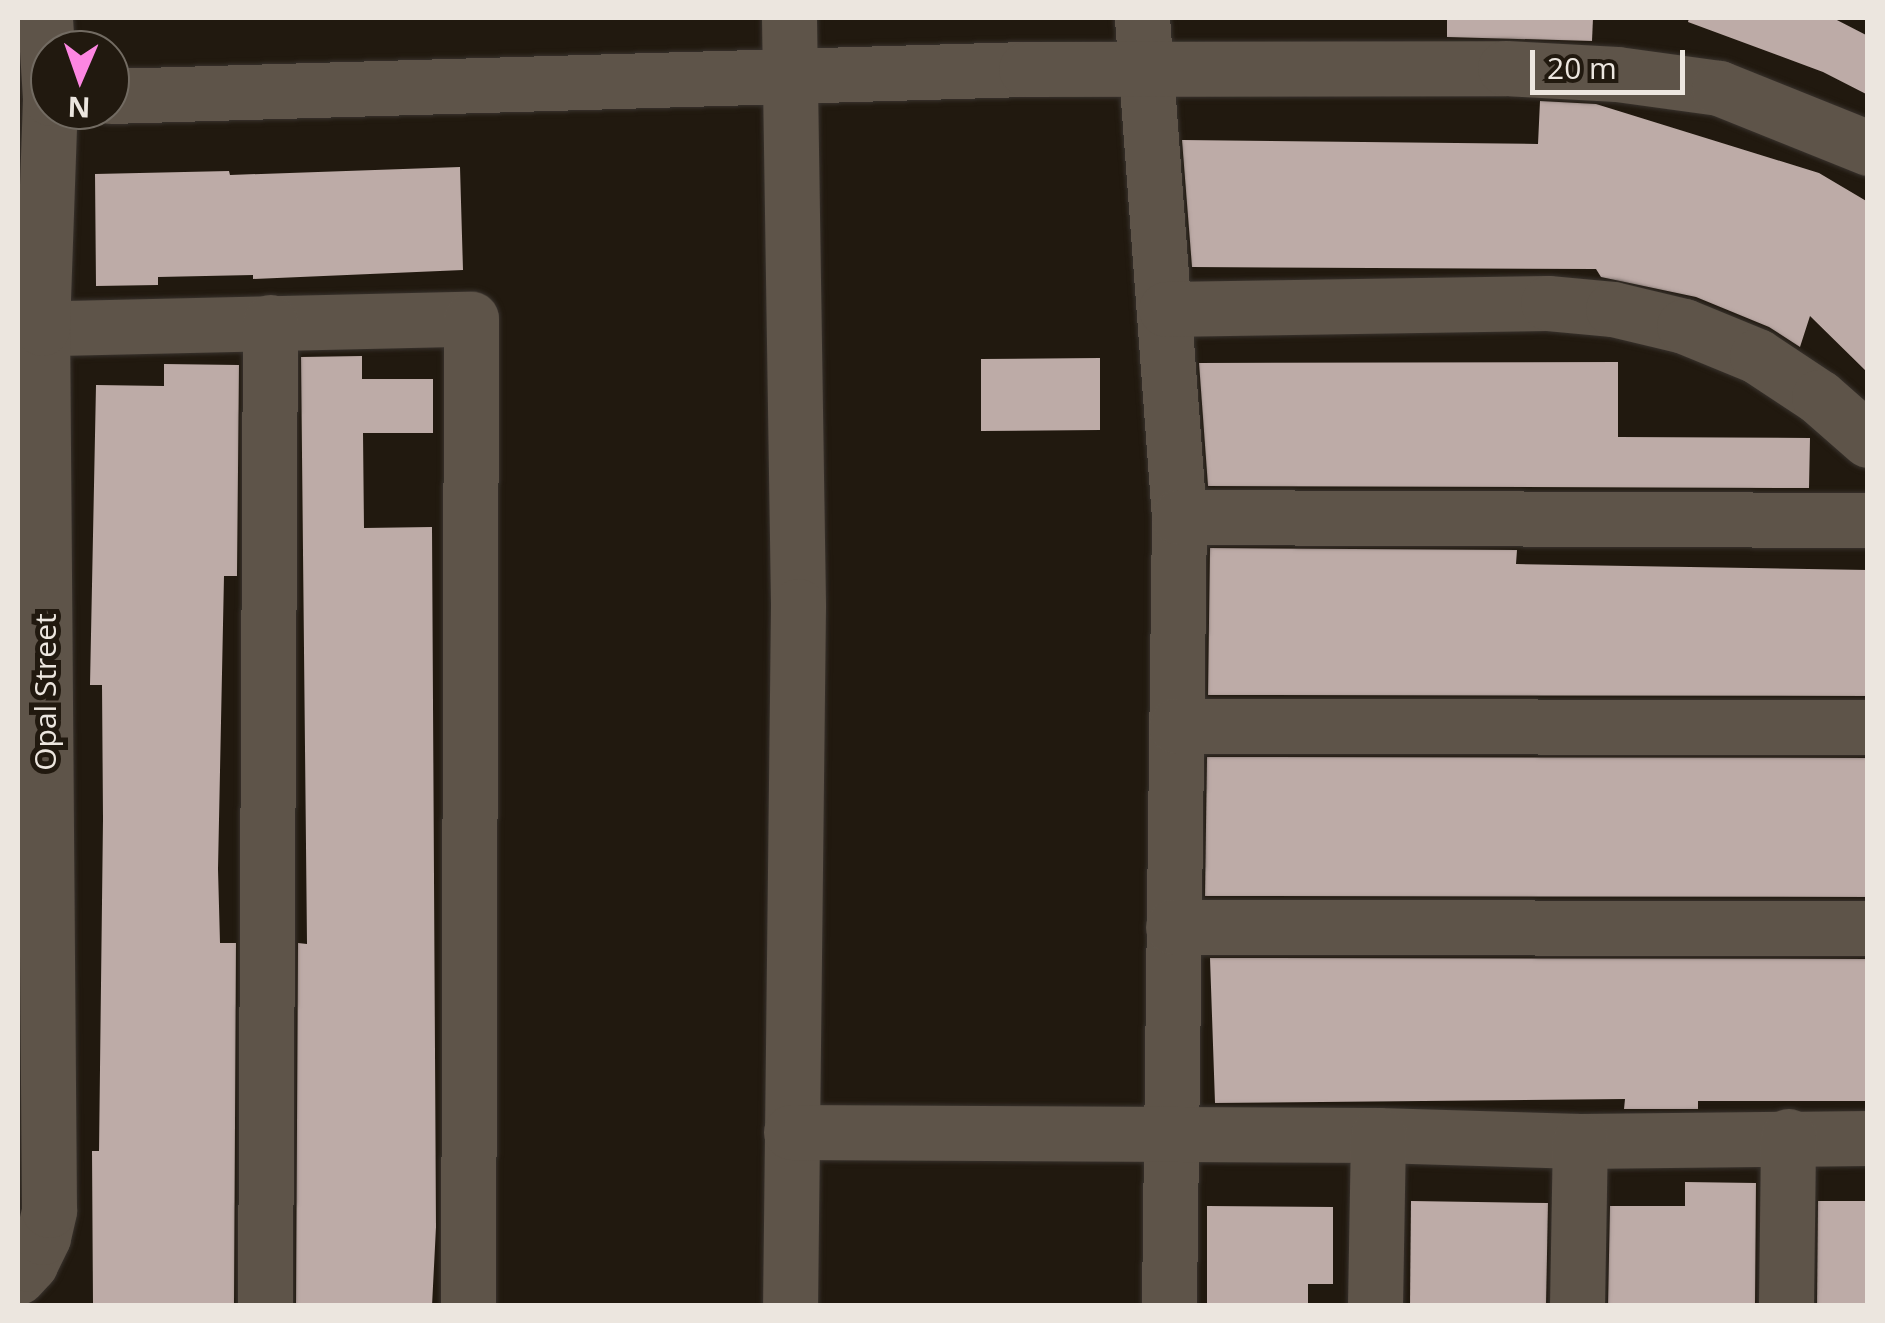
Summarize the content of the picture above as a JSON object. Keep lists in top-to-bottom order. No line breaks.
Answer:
{"streets":{"street":["Opal Street"]},"scale_bar":"20 m","north":"bottom"}
